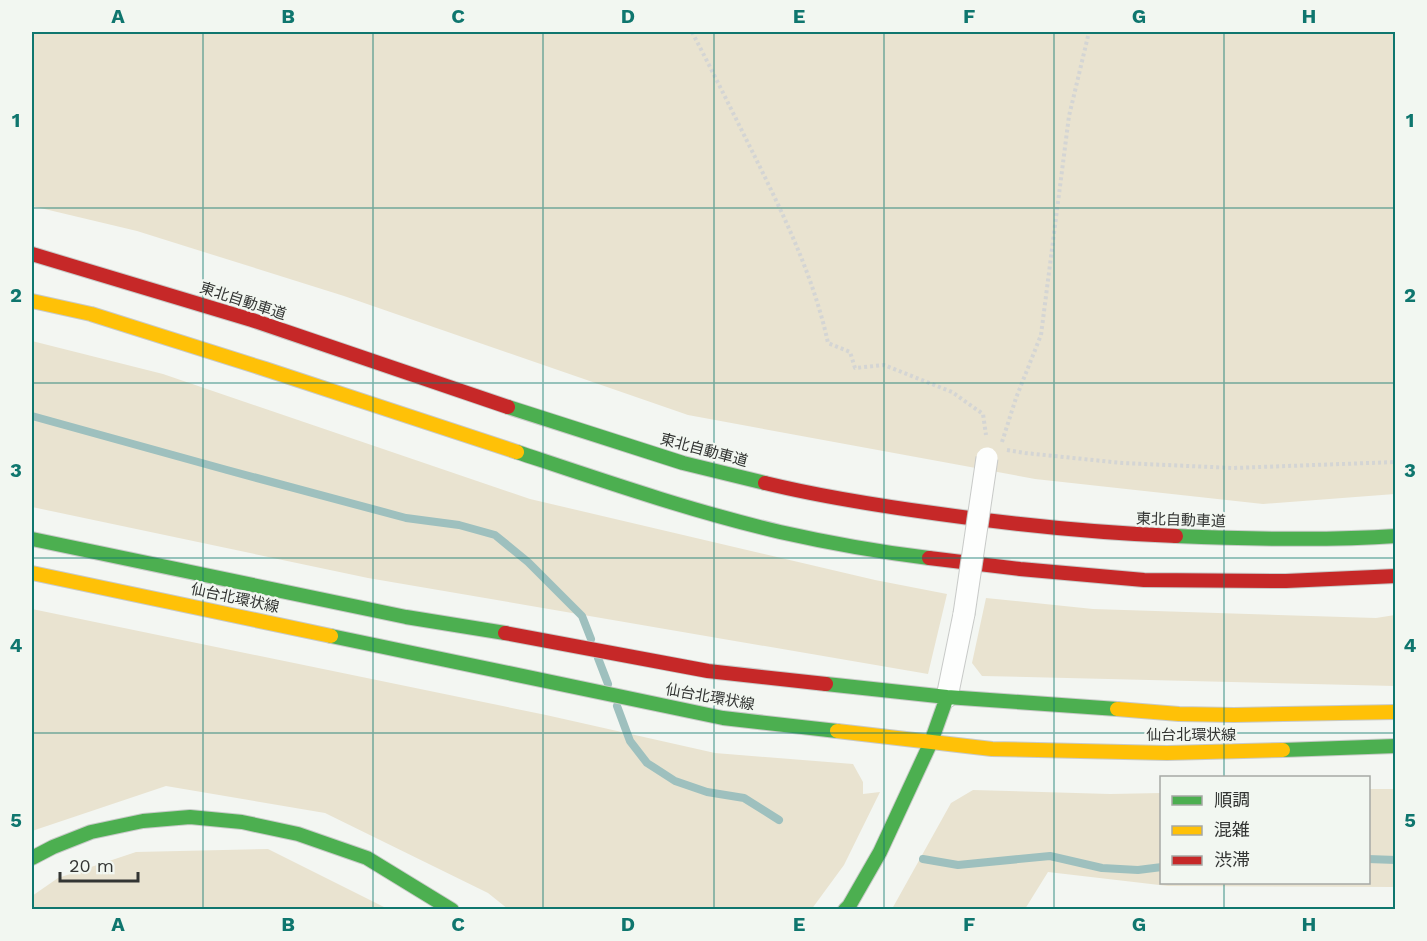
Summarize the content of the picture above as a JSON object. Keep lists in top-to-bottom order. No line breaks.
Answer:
{"streets":{"main road":["東北自動車道","仙台北環状線"]},"legend":["順調","混雑","渋滞"],"scale_bar":"20 m","grid":{"columns":["A","B","C","D","E","F","G","H"],"rows":["1","2","3","4","5"]}}
